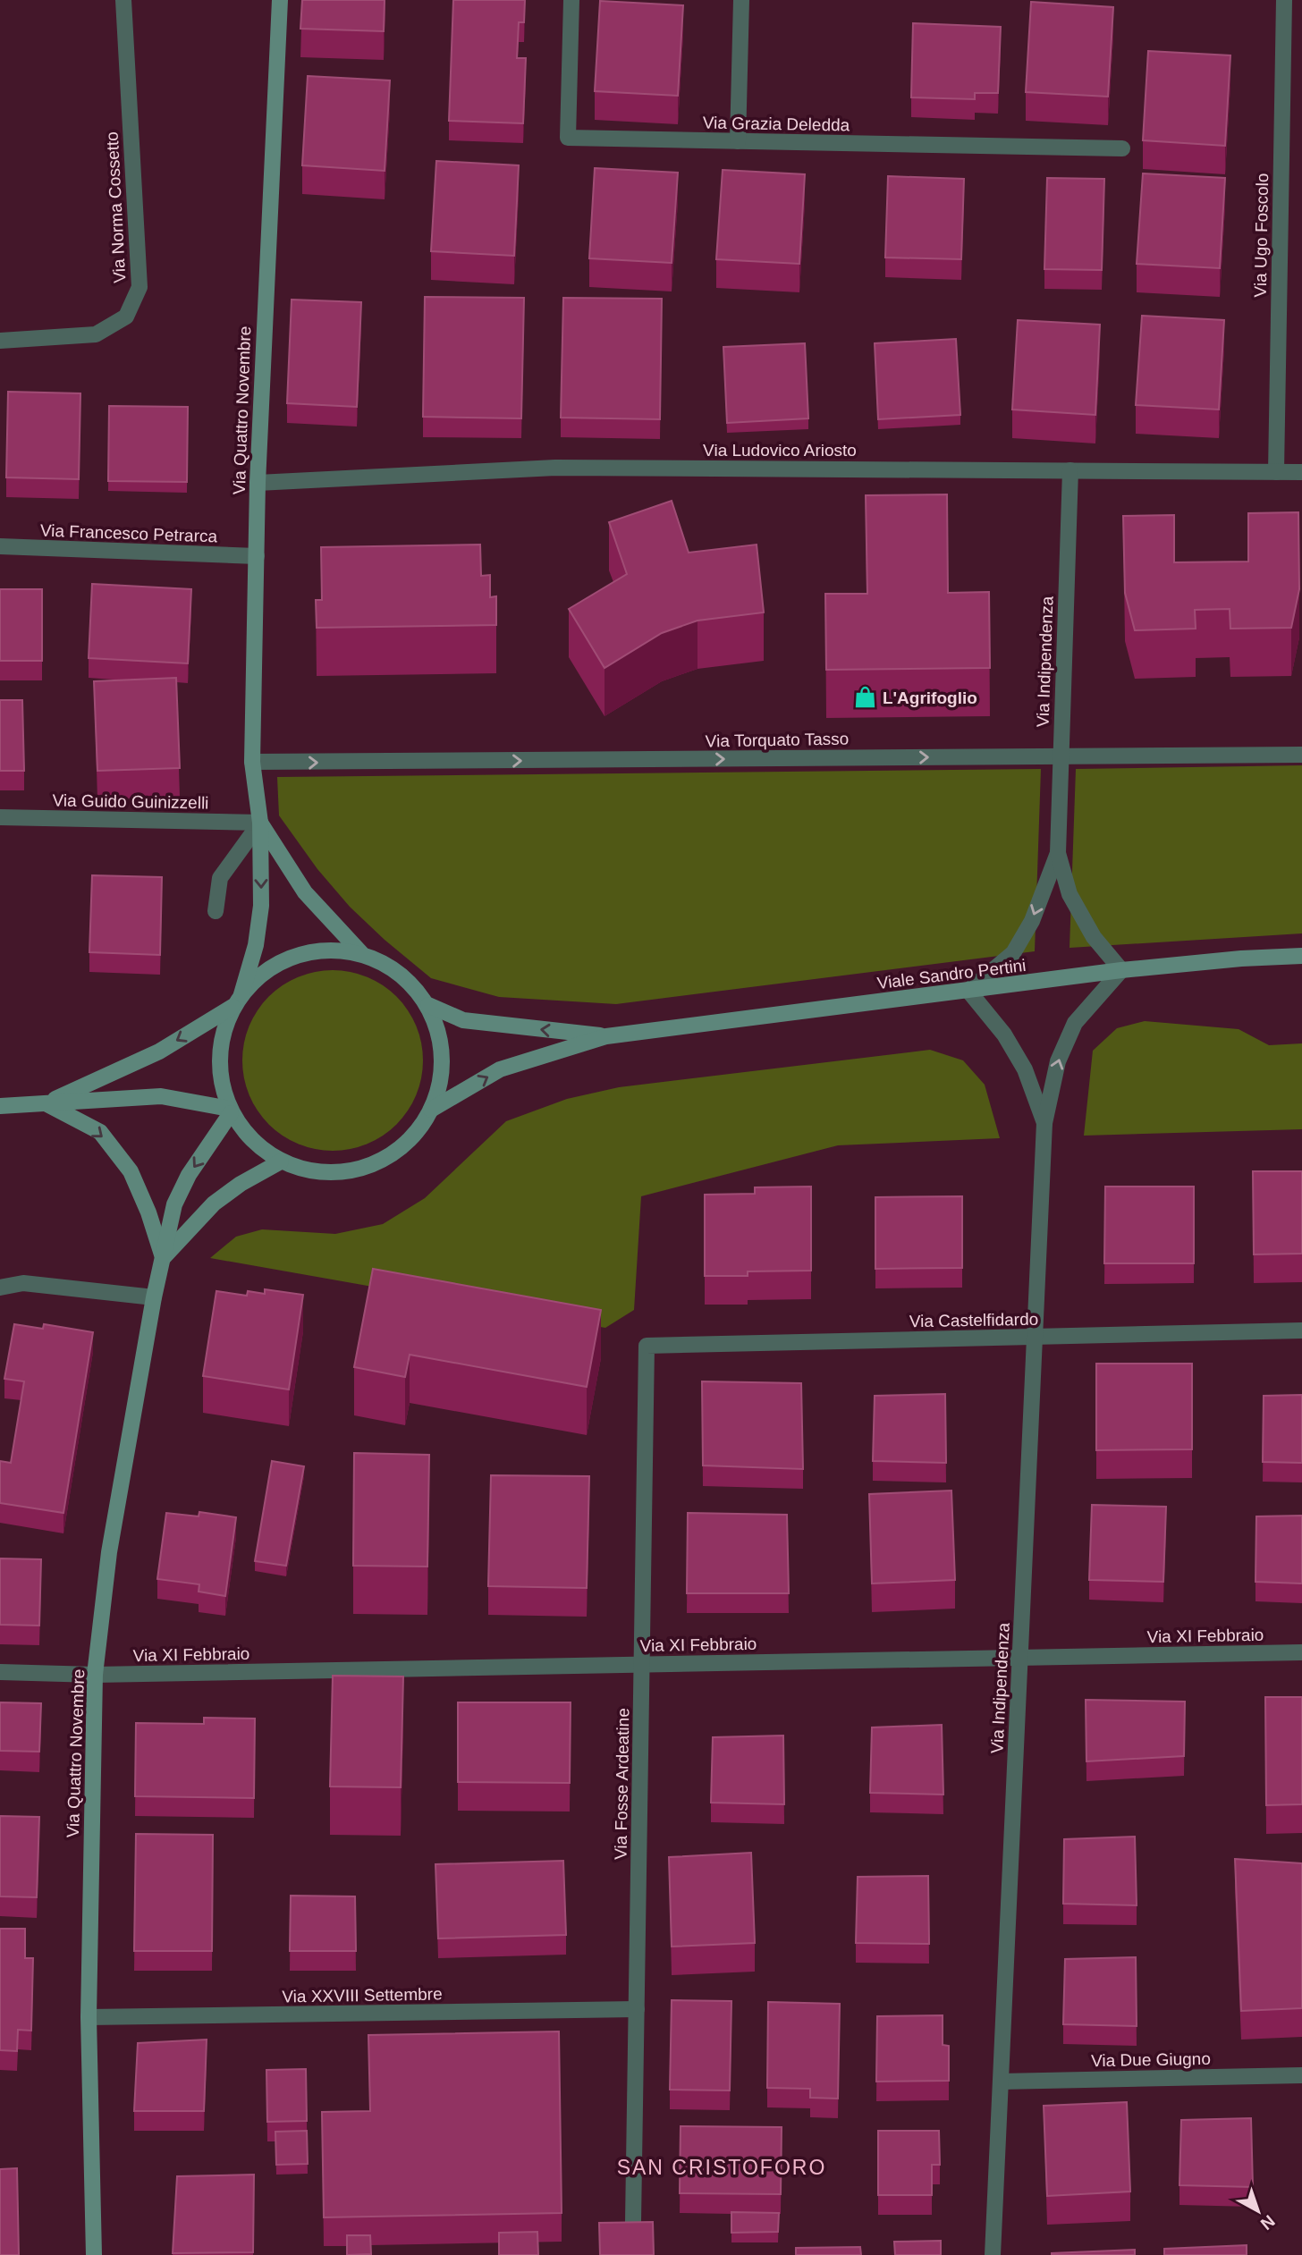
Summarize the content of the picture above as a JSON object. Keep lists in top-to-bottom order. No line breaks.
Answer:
{"streets":{"street":["Via Grazia Deledda","Via Norma Cossetto","Via Ugo Foscolo","Via Quattro Novembre","Via Ludovico Ariosto","Via Francesco Petrarca","Via Indipendenza","Via Torquato Tasso","Via Guido Guinizzelli","Viale Sandro Pertini","Via Castelfidardo","Via XI Febbraio","Via Fosse Ardeatine","Via XXVIII Settembre","Via Due Giugno"]},"crossings":[["Via Ugo Foscolo","Via Ludovico Ariosto"],["Via Quattro Novembre","Via Ludovico Ariosto"],["Via Quattro Novembre","Via Francesco Petrarca"],["Via Quattro Novembre","Via Torquato Tasso"],["Via Quattro Novembre","Via Guido Guinizzelli"],["Via Quattro Novembre","Viale Sandro Pertini"],["Via Quattro Novembre","Via XI Febbraio"],["Via Quattro Novembre","Via XXVIII Settembre"],["Via Ludovico Ariosto","Via Indipendenza"],["Via Indipendenza","Via Torquato Tasso"],["Via Indipendenza","Viale Sandro Pertini"],["Via Indipendenza","Via Castelfidardo"],["Via Indipendenza","Via XI Febbraio"],["Via Indipendenza","Via Due Giugno"],["Via Castelfidardo","Via Fosse Ardeatine"],["Via XI Febbraio","Via Fosse Ardeatine"],["Via Fosse Ardeatine","Via XXVIII Settembre"]],"one_way":["Via Torquato Tasso"],"districts":["SAN CRISTOFORO"],"places":{"shop":["L'Agrifoglio"]},"north":"bottom right"}
